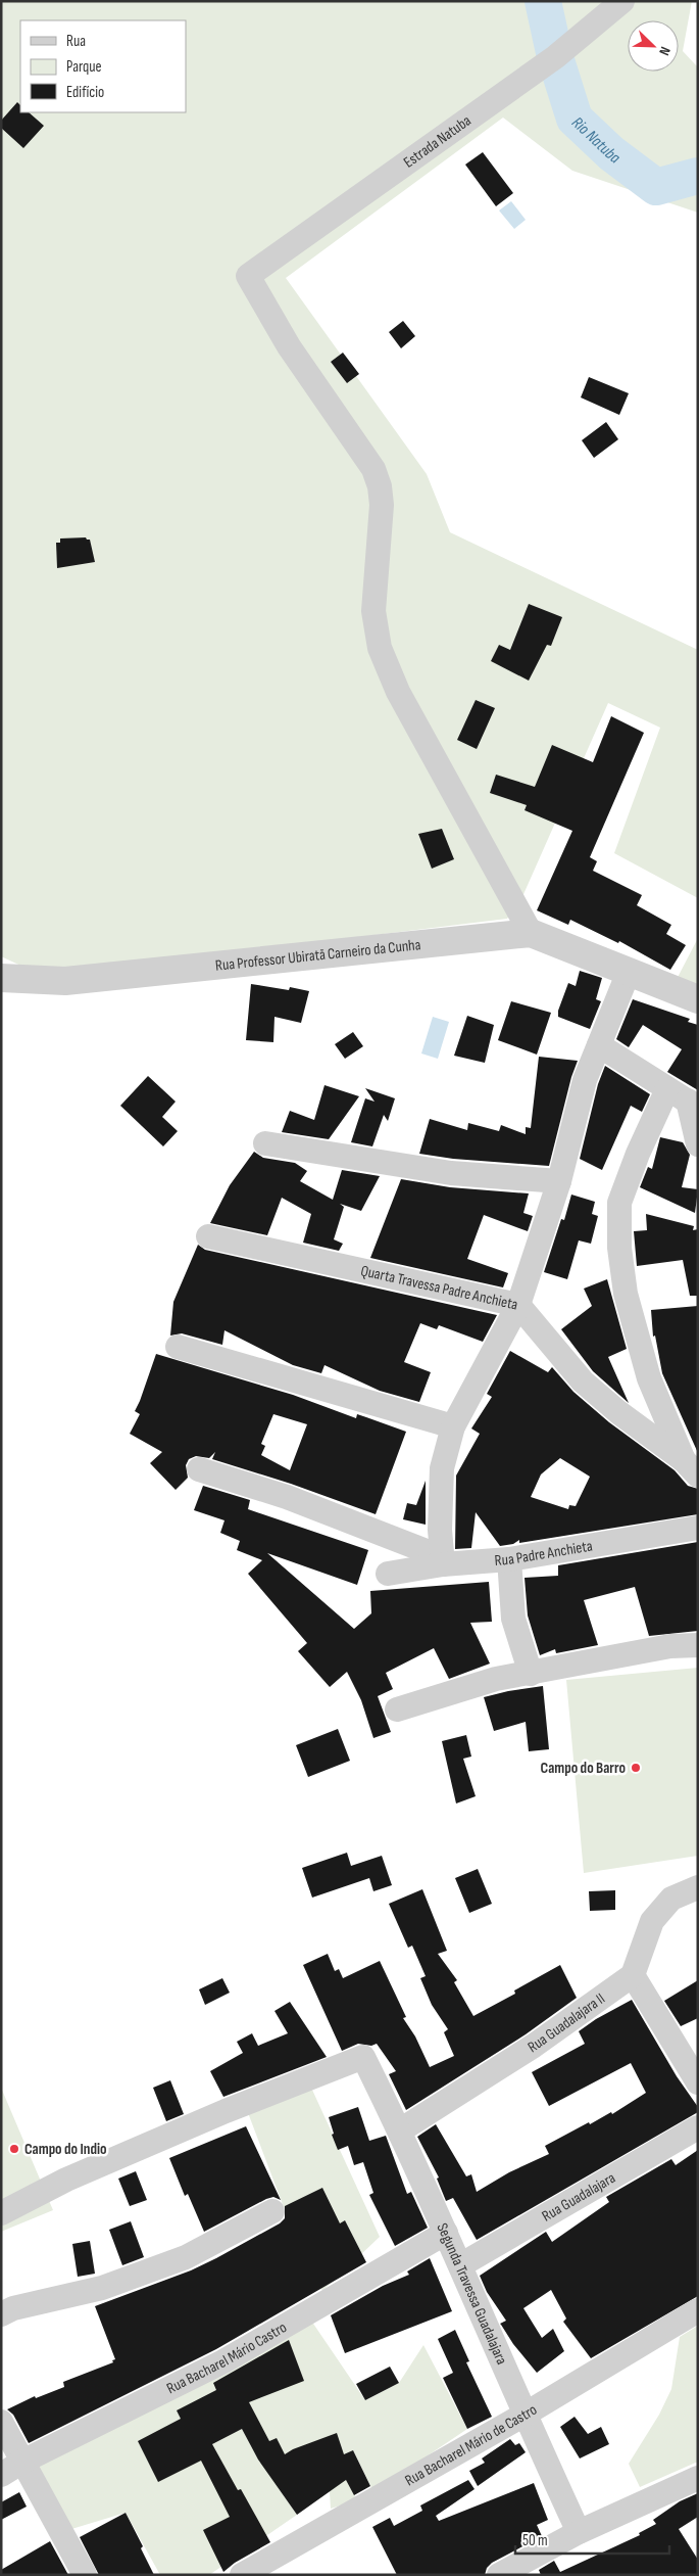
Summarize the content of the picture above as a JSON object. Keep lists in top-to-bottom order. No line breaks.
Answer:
{"streets":{"street":["Estrada Natuba","Rua Professor Ubiratã Carneiro da Cunha","Quarta Travessa Padre Anchieta","Rua Padre Anchieta","Rua Guadalajara II","Rua Guadalajara","Segunda Travessa Guadalajara","Rua Bacharel Mário Castro","Rua Bacharel Mário de Castro"]},"crossings":[["Estrada Natuba","Rua Professor Ubiratã Carneiro da Cunha"],["Rua Guadalajara II","Segunda Travessa Guadalajara"],["Rua Guadalajara","Segunda Travessa Guadalajara"],["Segunda Travessa Guadalajara","Rua Bacharel Mário Castro"],["Segunda Travessa Guadalajara","Rua Bacharel Mário de Castro"]],"water":["Rio Natuba"],"places":["Campo do Barro","Campo do Indio"],"legend":["Rua","Parque","Edifício"],"scale_bar":"50 m","north":"bottom right"}
